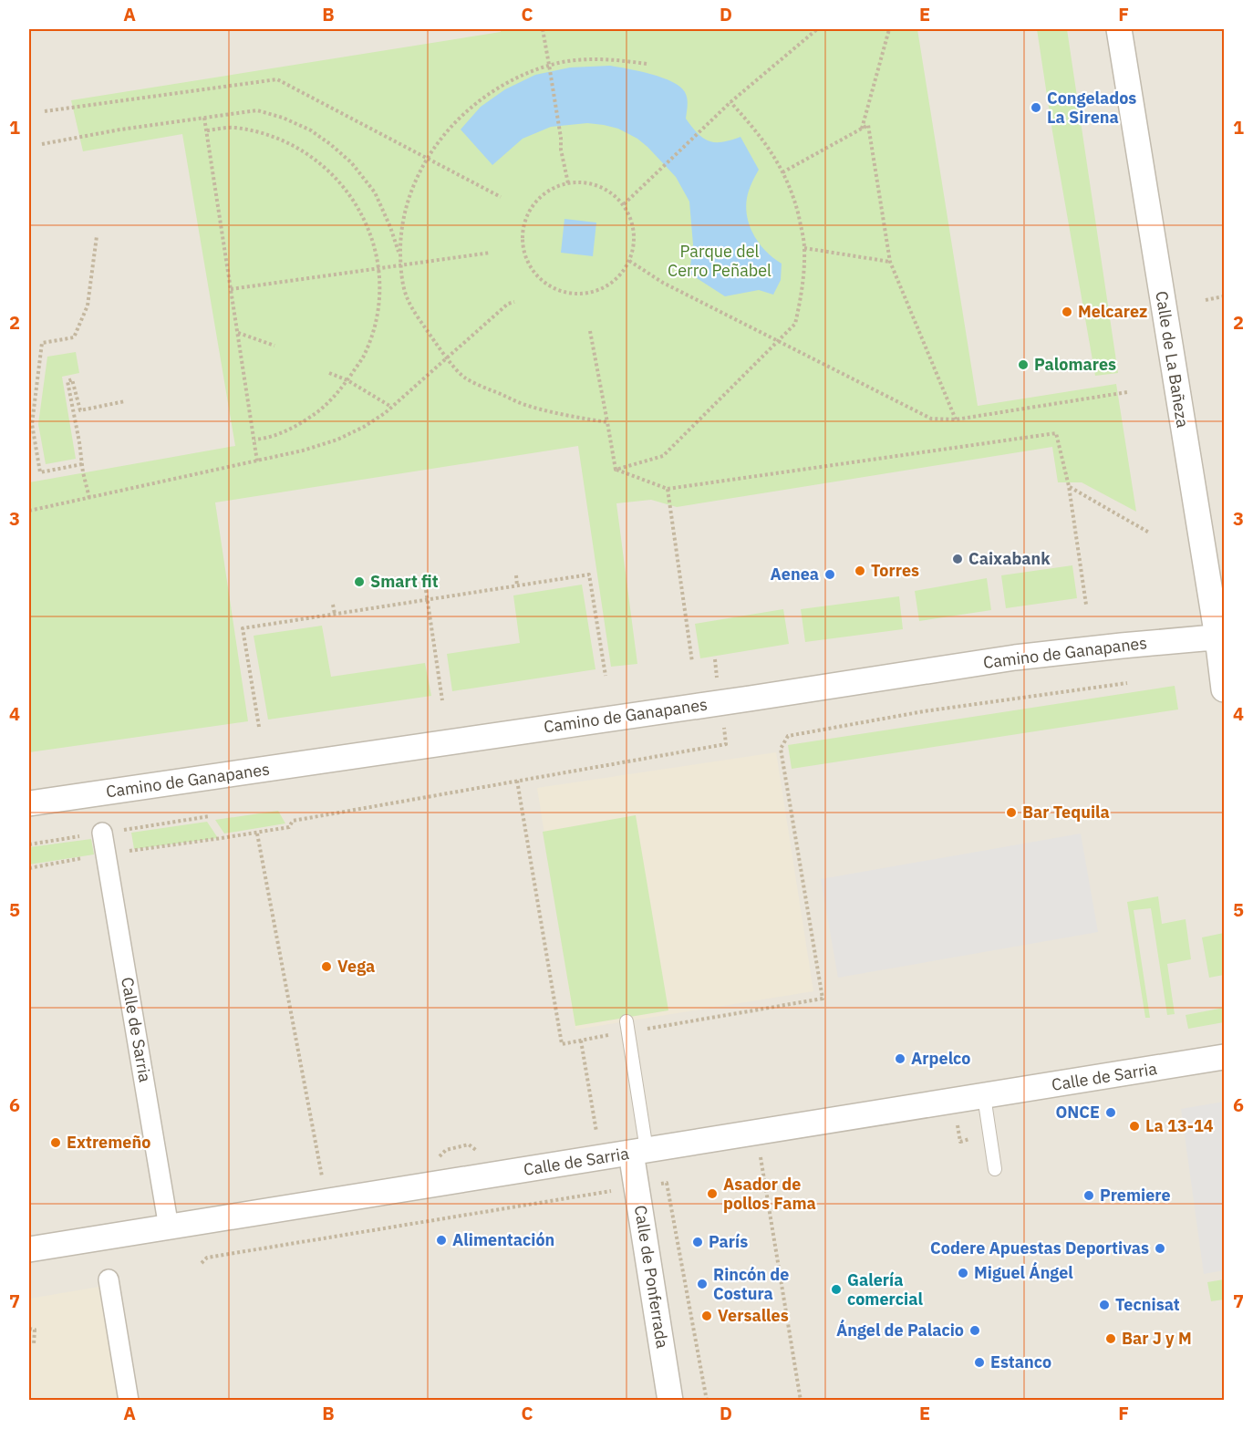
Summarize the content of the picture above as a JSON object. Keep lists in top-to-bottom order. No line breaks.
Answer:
{"streets":{"street":["Calle de La Bañeza","Camino de Ganapanes","Calle de Sarria","Calle de Ponferrada"]},"crossings":[["Calle de La Bañeza","Camino de Ganapanes"],["Calle de Sarria","Calle de Ponferrada"]],"parks":["Parque del Cerro Peñabel"],"places":["Congelados La Sirena","Melcarez","Palomares","Caixabank","Torres","Aenea","Smart fit","Bar Tequila","Vega","Arpelco","ONCE","La 13-14","Extremeño","Asador de pollos Fama","Premiere","Alimentación","París","Codere Apuestas Deportivas","Miguel Ángel","Rincón de Costura","Galería comercial","Tecnisat","Versalles","Ángel de Palacio","Bar J y M","Estanco"],"grid":{"columns":["A","B","C","D","E","F"],"rows":["1","2","3","4","5","6","7"]}}
